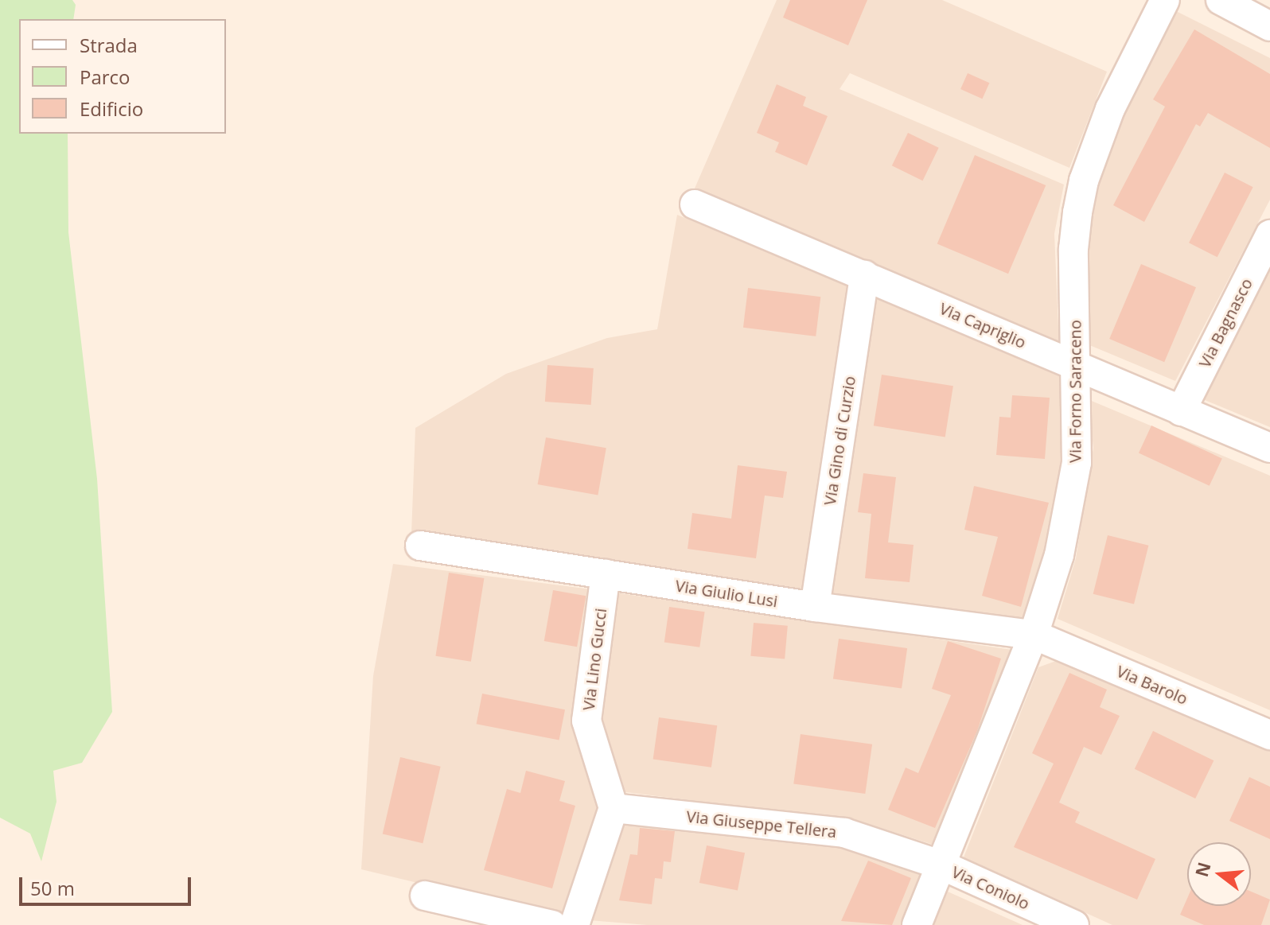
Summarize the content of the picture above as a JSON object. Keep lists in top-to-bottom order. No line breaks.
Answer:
{"streets":{"street":["Via Bagnasco","Via Capriglio","Via Forno Saraceno","Via Gino di Curzio","Via Giulio Lusi","Via Lino Gucci","Via Barolo","Via Giuseppe Tellera","Via Coniolo"]},"crossings":[["Via Bagnasco","Via Capriglio"],["Via Capriglio","Via Forno Saraceno"],["Via Capriglio","Via Gino di Curzio"],["Via Forno Saraceno","Via Giulio Lusi"],["Via Forno Saraceno","Via Barolo"],["Via Forno Saraceno","Via Giuseppe Tellera"],["Via Forno Saraceno","Via Coniolo"],["Via Gino di Curzio","Via Giulio Lusi"],["Via Giulio Lusi","Via Lino Gucci"],["Via Giulio Lusi","Via Barolo"],["Via Lino Gucci","Via Giuseppe Tellera"],["Via Giuseppe Tellera","Via Coniolo"]],"legend":["Strada","Parco","Edificio"],"scale_bar":"50 m","north":"left"}
